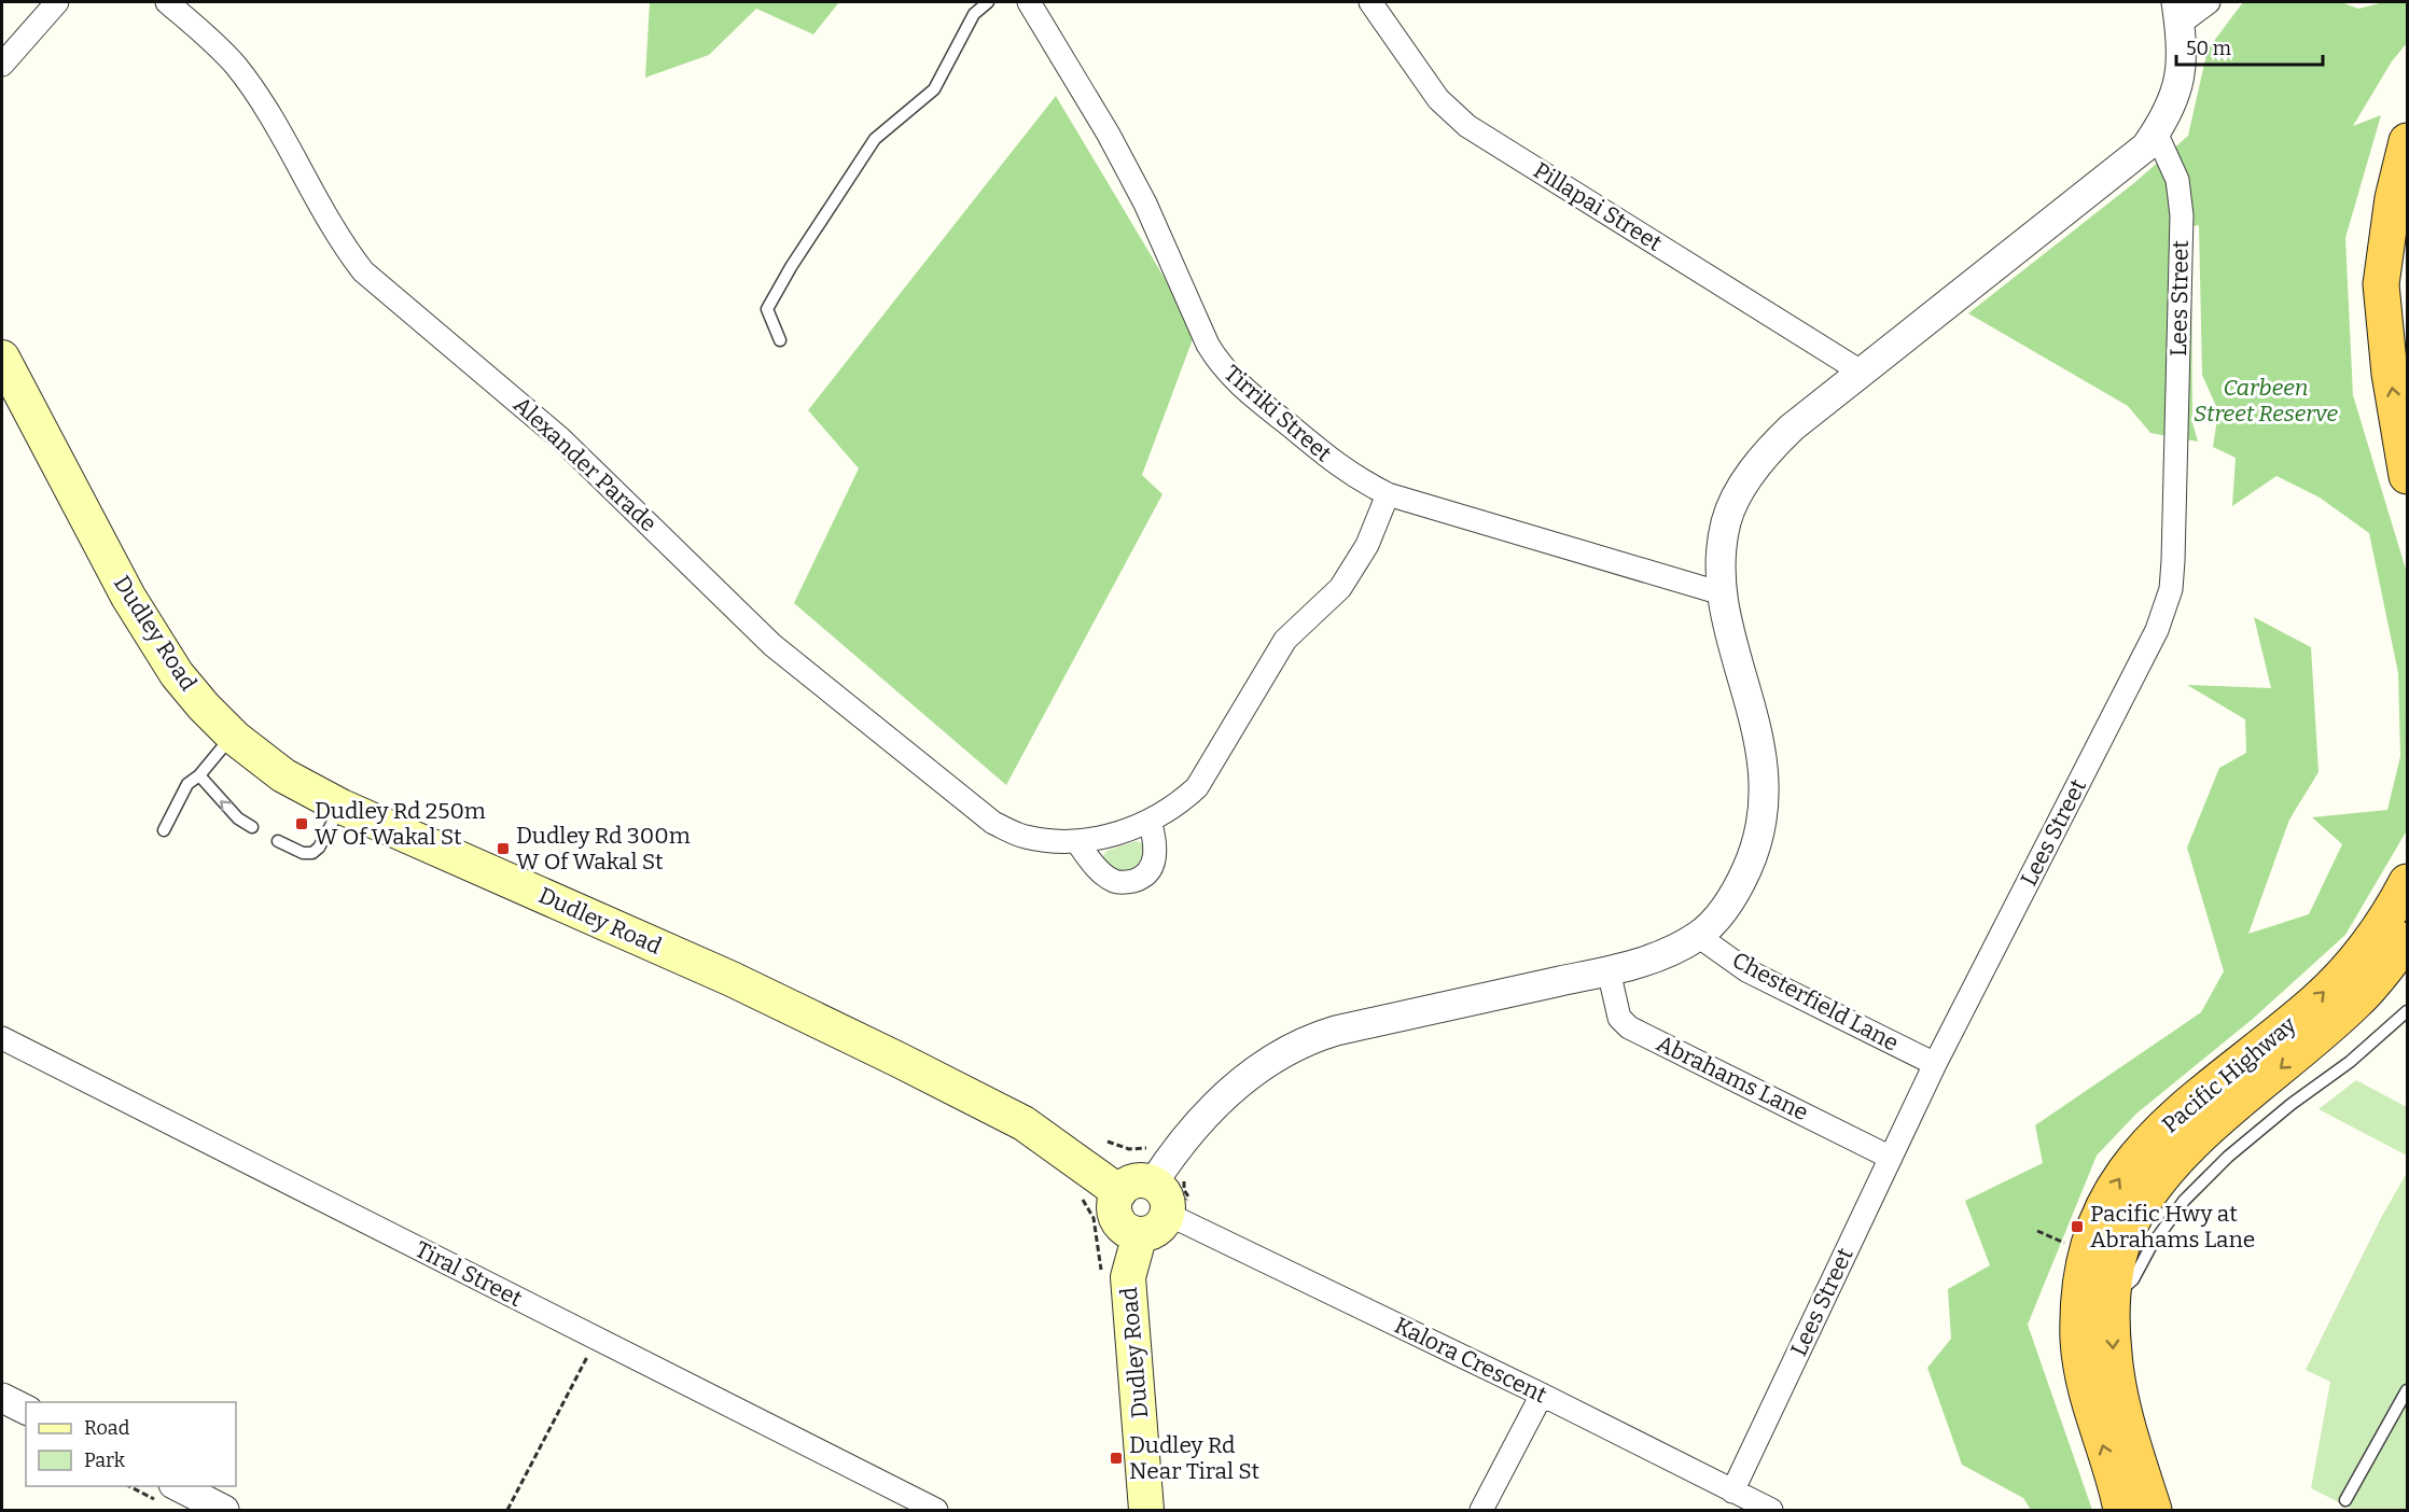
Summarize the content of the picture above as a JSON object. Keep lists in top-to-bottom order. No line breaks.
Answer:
{"streets":{"highway":["Pacific Highway"],"main road":["Dudley Road"],"street":["Pillapai Street","Lees Street","Tirriki Street","Alexander Parade","Chesterfield Lane","Abrahams Lane","Tiral Street","Kalora Crescent"]},"crossings":[["Lees Street","Chesterfield Lane"],["Lees Street","Abrahams Lane"],["Lees Street","Kalora Crescent"],["Tirriki Street","Alexander Parade"],["Dudley Road","Kalora Crescent"]],"parks":["Carbeen Street Reserve"],"places":{"transit":["Dudley Rd 250m W Of Wakal St","Dudley Rd 300m W Of Wakal St","Pacific Hwy at Abrahams Lane","Dudley Rd Near Tiral St"]},"legend":["Road","Park"],"scale_bar":"50 m"}
